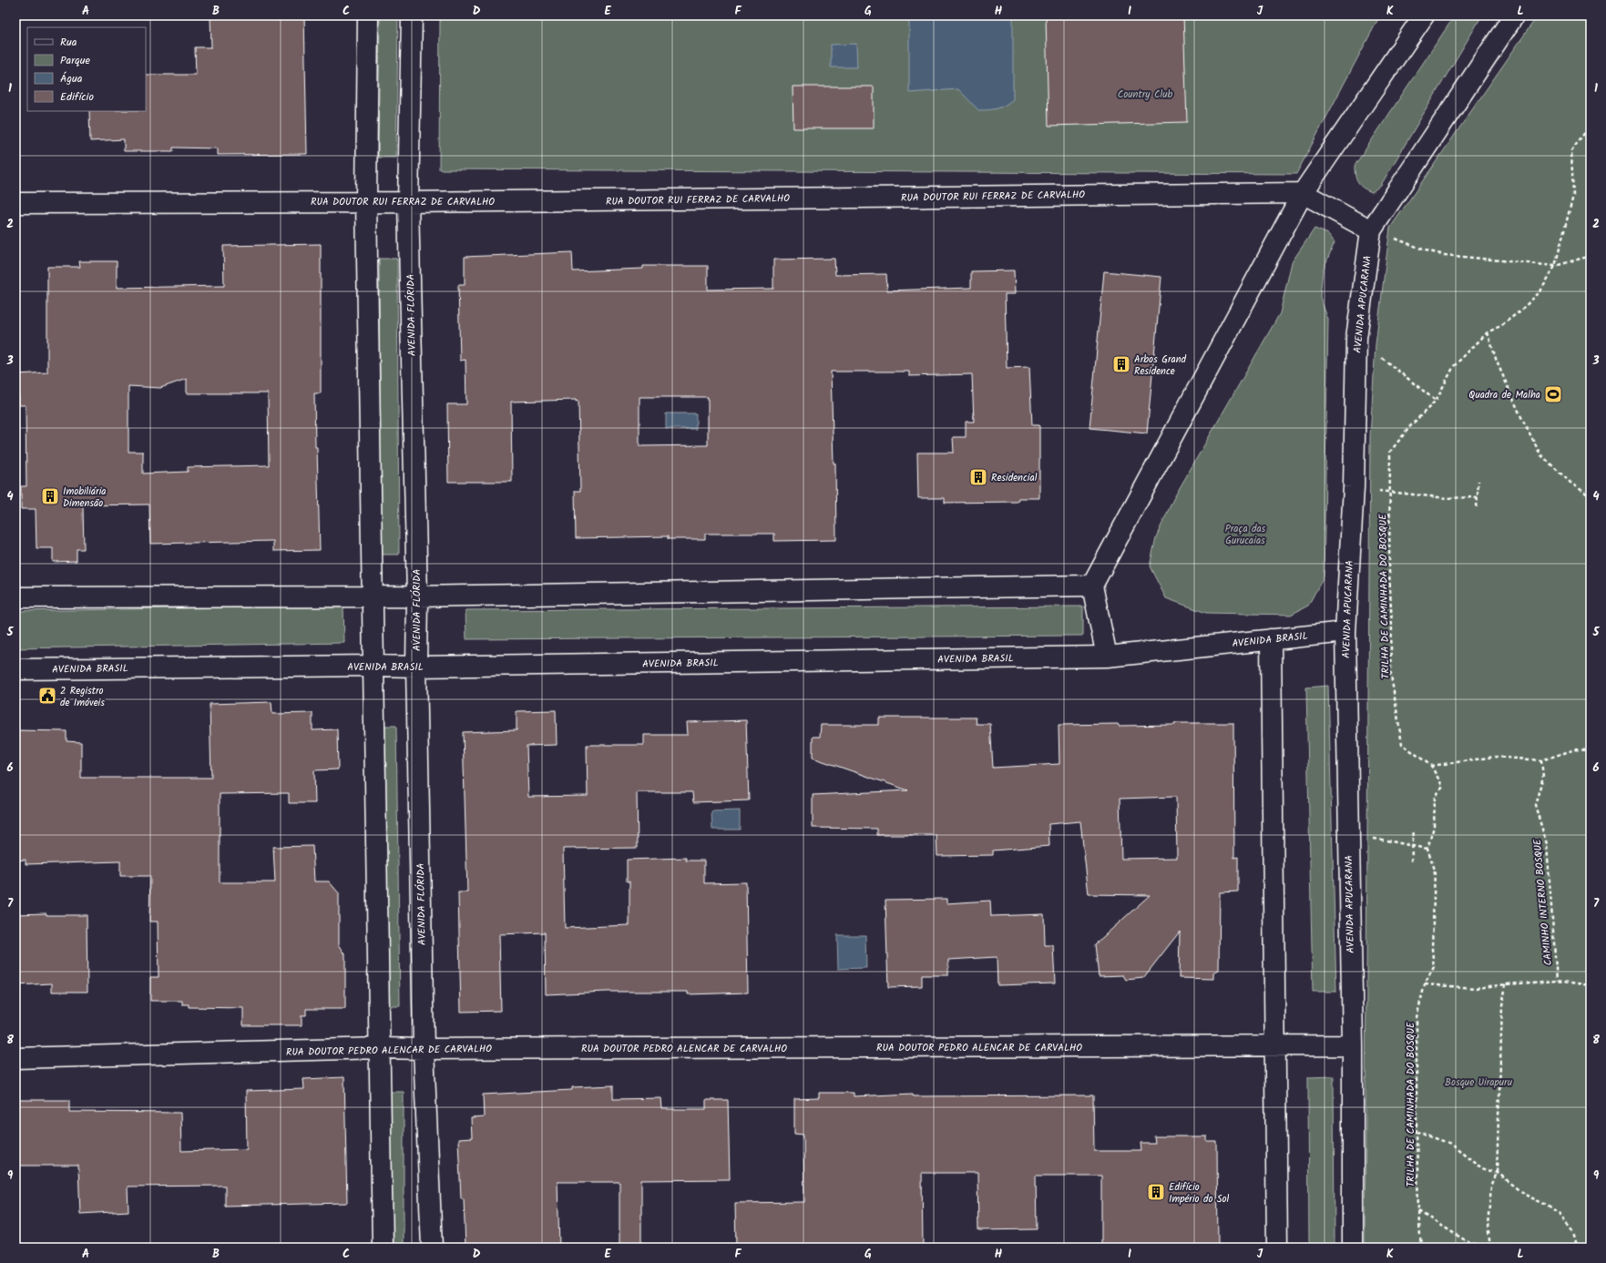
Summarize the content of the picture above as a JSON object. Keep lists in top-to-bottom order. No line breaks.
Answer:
{"streets":{"street":["RUA DOUTOR RUI FERRAZ DE CARVALHO","AVENIDA APUCARANA","AVENIDA FLÓRIDA","AVENIDA BRASIL","RUA DOUTOR PEDRO ALENCAR DE CARVALHO"],"path":["TRILHA DE CAMINHADA DO BOSQUE","CAMINHO INTERNO BOSQUE"]},"crossings":[["RUA DOUTOR RUI FERRAZ DE CARVALHO","AVENIDA APUCARANA"],["RUA DOUTOR RUI FERRAZ DE CARVALHO","AVENIDA FLÓRIDA"],["AVENIDA APUCARANA","AVENIDA BRASIL"],["AVENIDA APUCARANA","RUA DOUTOR PEDRO ALENCAR DE CARVALHO"],["AVENIDA FLÓRIDA","AVENIDA BRASIL"],["AVENIDA FLÓRIDA","RUA DOUTOR PEDRO ALENCAR DE CARVALHO"]],"parks":["Country Club","Praça das Gurucaias","Bosque Uirapuru"],"places":{"building":["Arbos Grand Residence","Residencial","Imobiliária Dimensão","Edifício Império do Sol"],"sports":["Quadra de Malha"],"public building":["2 Registro de Imóveis"]},"legend":["Rua","Parque","Água","Edifício"],"grid":{"columns":["A","B","C","D","E","F","G","H","I","J","K","L"],"rows":["1","2","3","4","5","6","7","8","9"]}}
